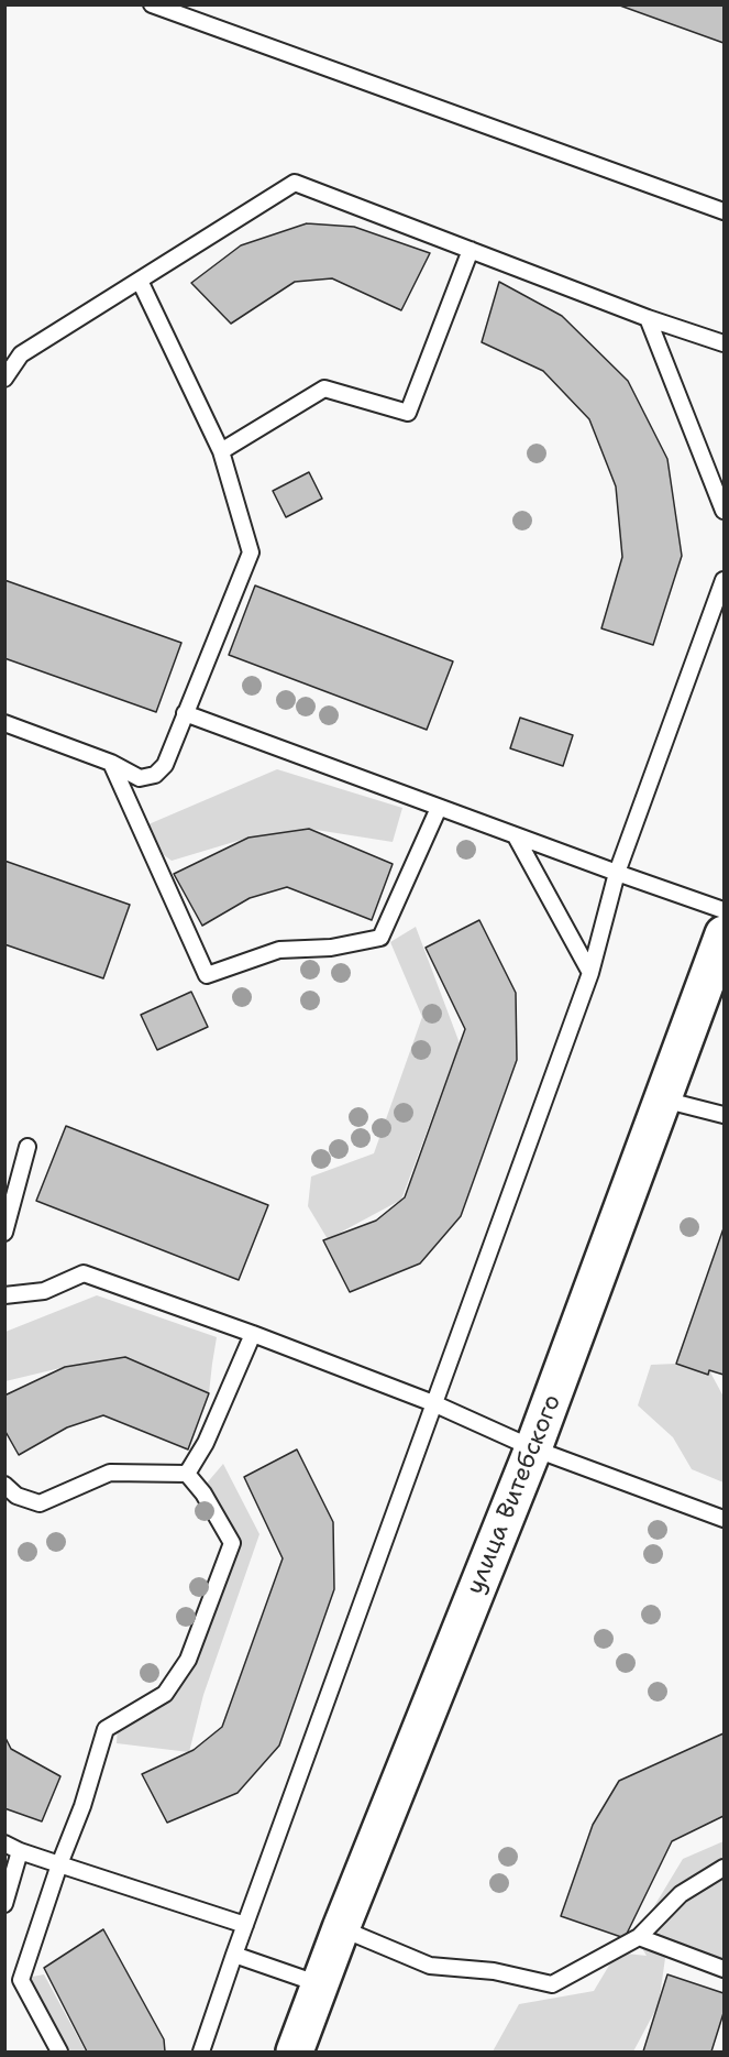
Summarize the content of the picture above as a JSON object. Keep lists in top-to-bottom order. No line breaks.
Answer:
{"streets":{"street":["улица Витебского"]}}
